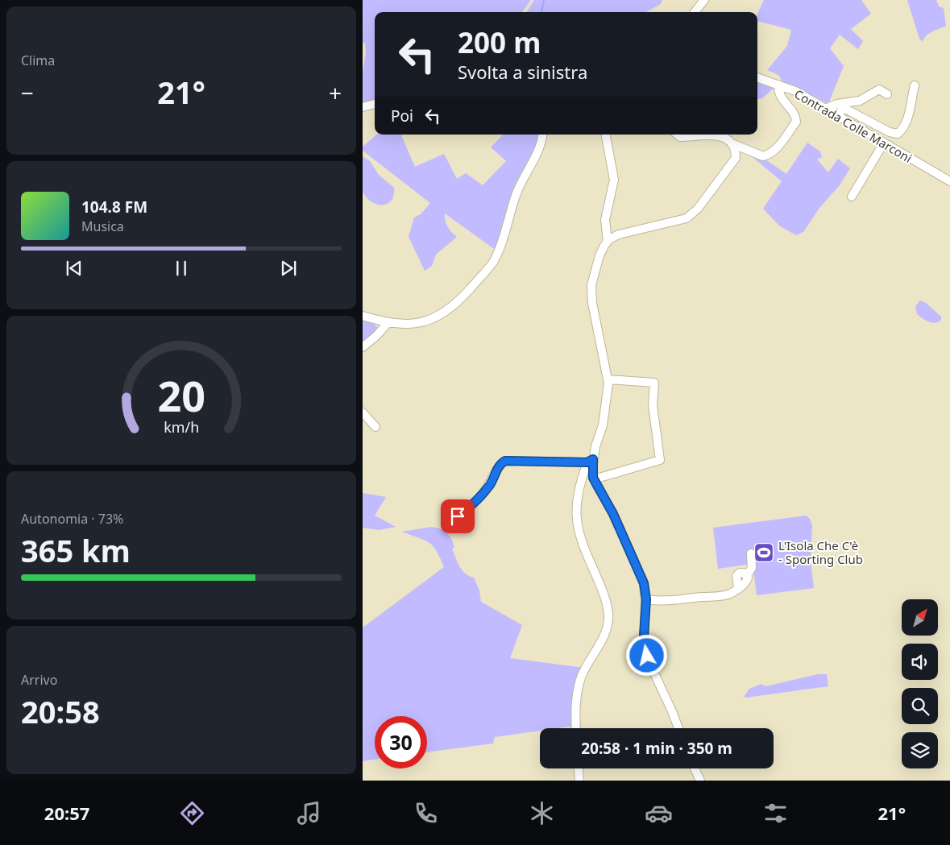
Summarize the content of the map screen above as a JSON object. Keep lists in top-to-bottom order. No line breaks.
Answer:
{"streets":{"street":["Contrada Colle Marconi"]},"places":{"sports":["L'Isola Che C'è - Sporting Club"]},"north":"top right","page":{"tile":["Clima",["Autonomia · 73%","365 km"],["Arrivo","20:58"]],"turn":["200 m","Svolta a sinistra"],"heat":["−","21°","+"],"then":"Poi","song":["104.8 FM","Musica"],"limit":"30","trip":"20:58 · 1 min · 350 m","tabs":["20:57","21°"],"gauge":["20","km/h"]}}
